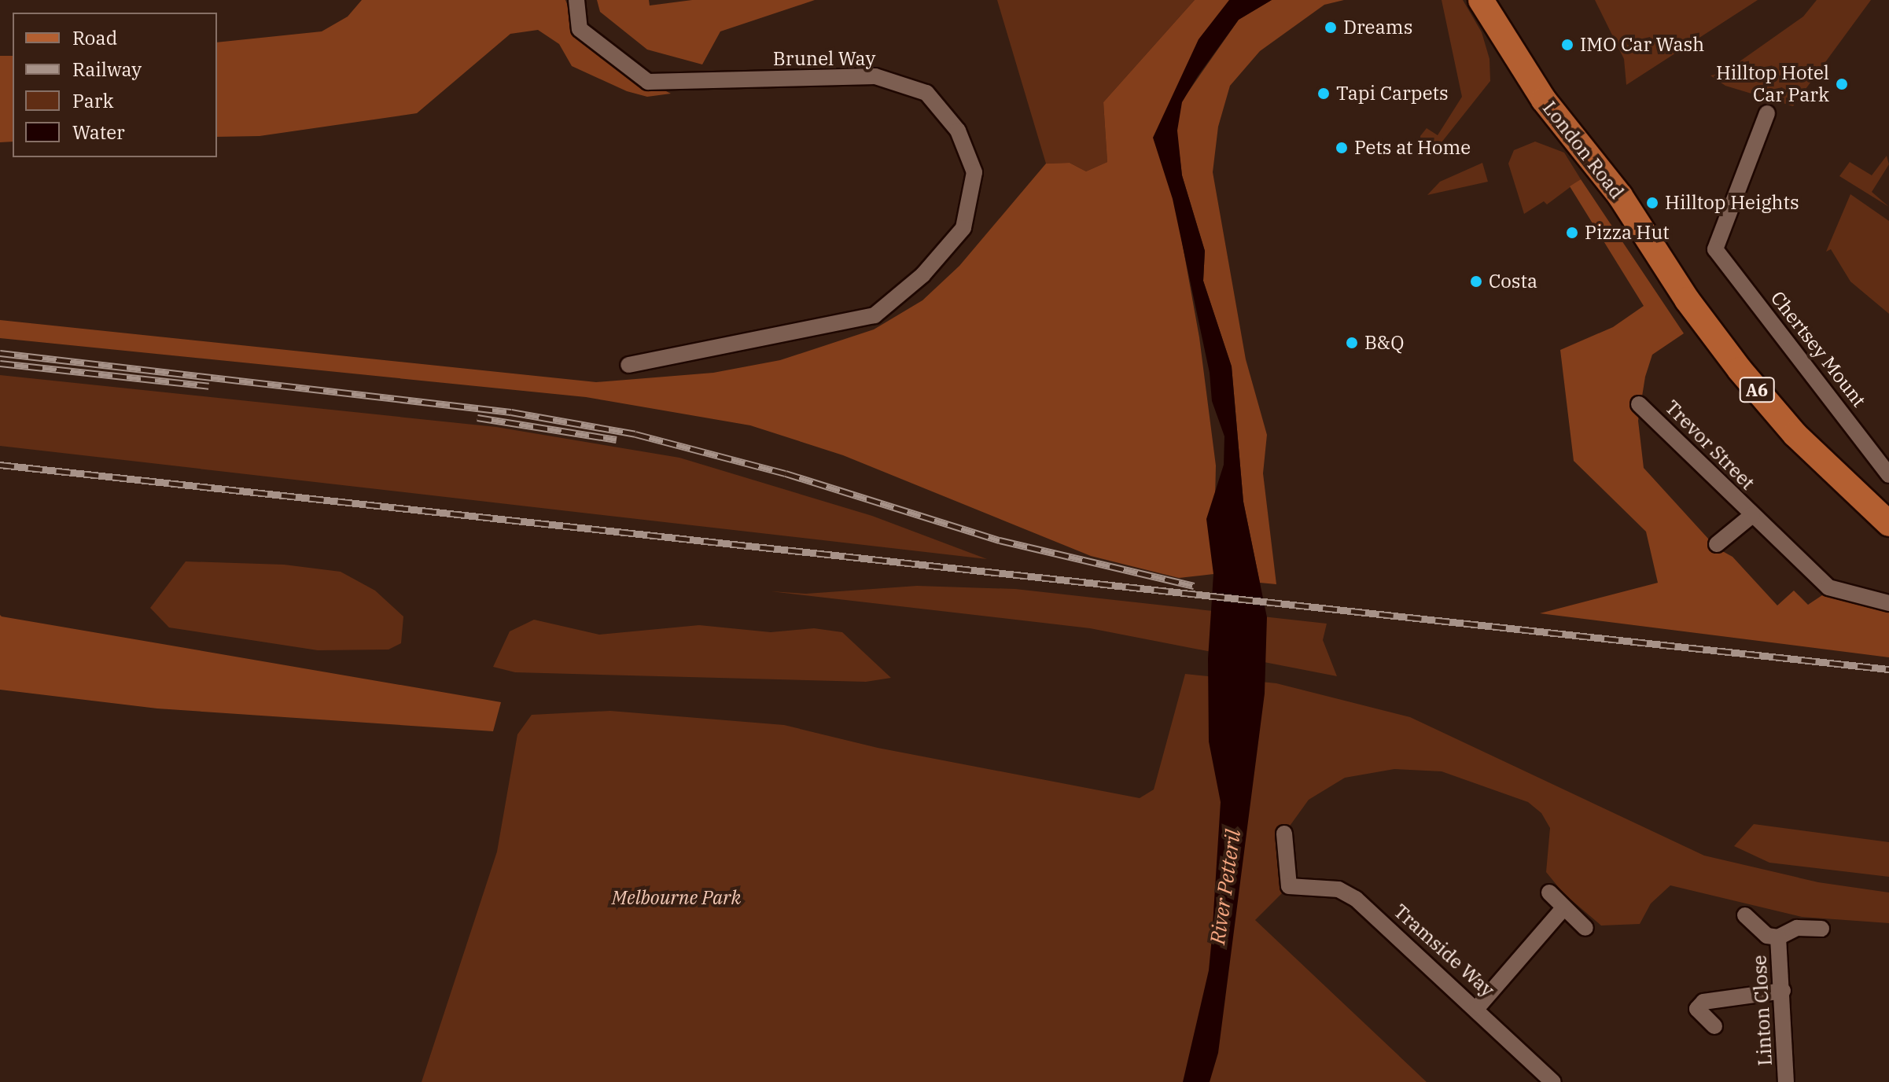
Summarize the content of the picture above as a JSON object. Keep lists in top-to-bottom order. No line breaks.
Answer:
{"streets":{"main road":["London Road","A6"],"street":["Brunel Way","Chertsey Mount","Trevor Street","Tramside Way","Linton Close"]},"water":["River Petteril"],"parks":["Melbourne Park"],"places":["Dreams","IMO Car Wash","Hilltop Hotel Car Park","Tapi Carpets","Pets at Home","Hilltop Heights","Pizza Hut","Costa","B&Q"],"legend":["Road","Railway","Park","Water"]}
